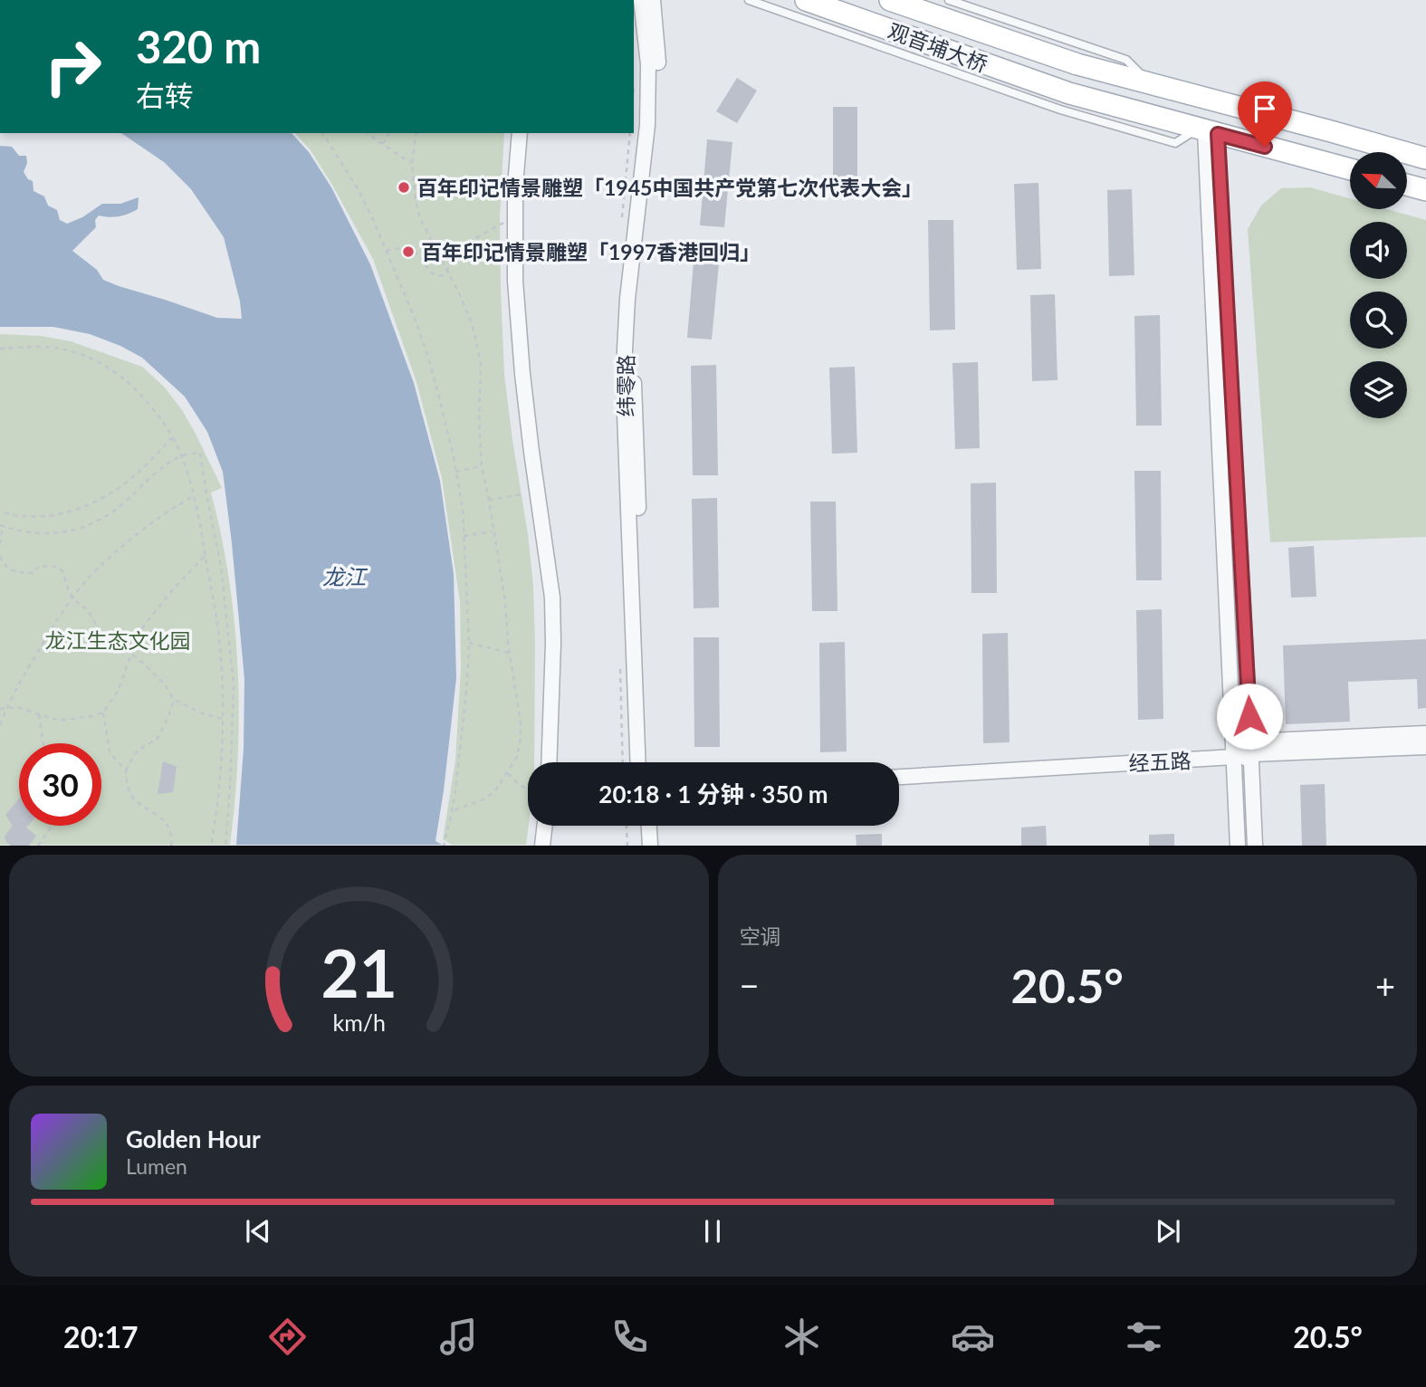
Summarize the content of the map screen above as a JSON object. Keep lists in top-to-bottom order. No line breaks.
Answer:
{"streets":{"main road":["观音埔大桥"],"street":["纬零路","经五路"]},"water":["龙江"],"parks":["龙江生态文化园"],"places":["百年印记情景雕塑「1945中国共产党第七次代表大会」","百年印记情景雕塑「1997香港回归」"],"north":"top left","page":{"turn":["320 m","右转"],"limit":"30","trip":"20:18 · 1 分钟 · 350 m","tile":"空调","heat":["−","20.5°","+"],"song":["Golden Hour","Lumen"],"tabs":["20:17","20.5°"],"gauge":["21","km/h"]}}
